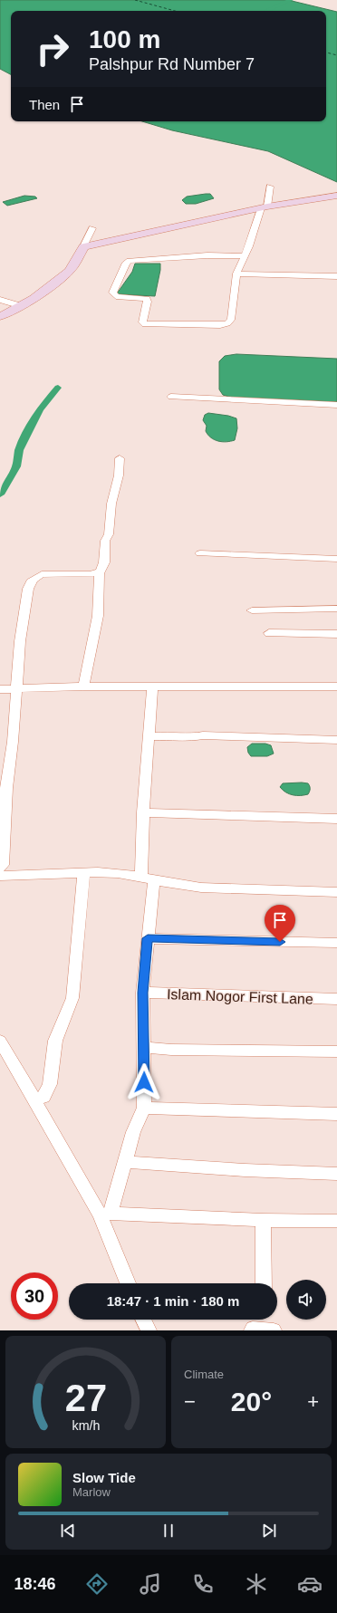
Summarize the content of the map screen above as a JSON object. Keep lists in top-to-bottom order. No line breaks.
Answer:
{"streets":{"street":["Islam Nogor First Lane"]},"page":{"turn":["100 m","Palshpur Rd Number 7"],"then":"Then","limit":"30","trip":"18:47 · 1 min · 180 m","tile":"Climate","heat":["−","20°","+"],"song":["Slow Tide","Marlow"],"tabs":"18:46","gauge":["27","km/h"]}}
